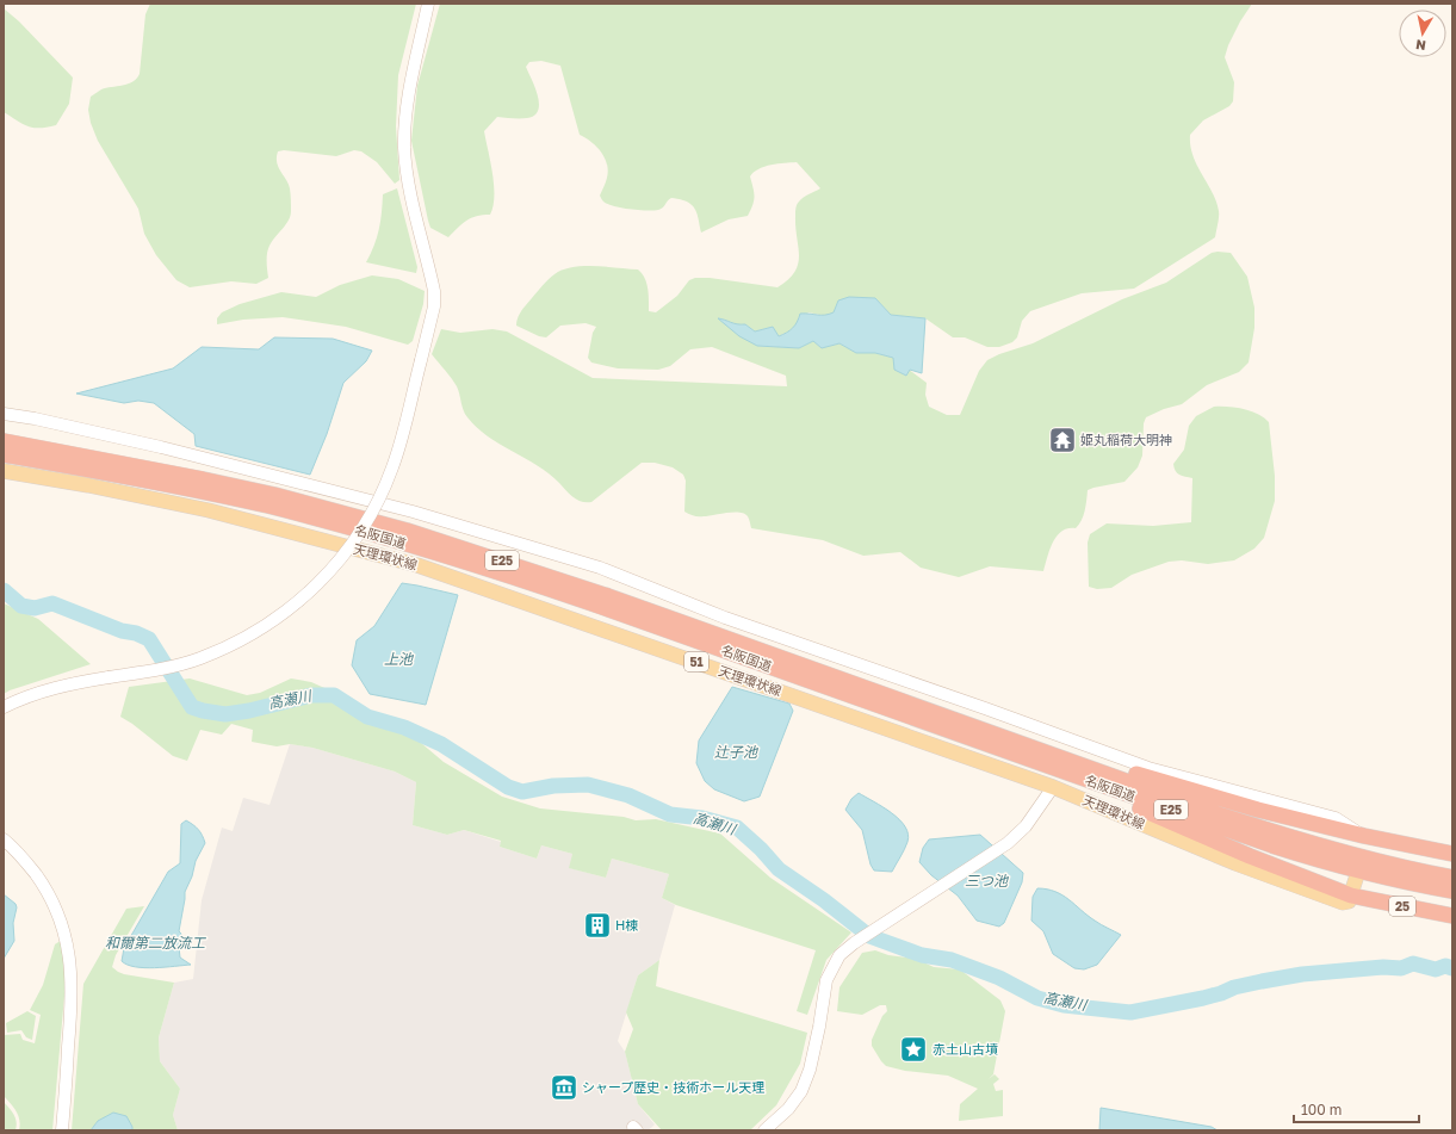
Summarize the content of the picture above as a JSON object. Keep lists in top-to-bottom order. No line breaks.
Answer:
{"streets":{"highway":["名阪国道","E25","25"],"main road":["天理環状線","51"]},"crossings":[["名阪国道","E25"],["天理環状線","E25"],["天理環状線","25"],["E25","25"]],"water":["上池","高瀬川","辻子池","三つ池","和爾第二放流工"],"places":{"temple":["姫丸稲荷大明神"],"building":["H棟"],"place":["赤土山古墳"],"museum":["シャープ歴史・技術ホール天理"]},"scale_bar":"100 m","north":"bottom"}
